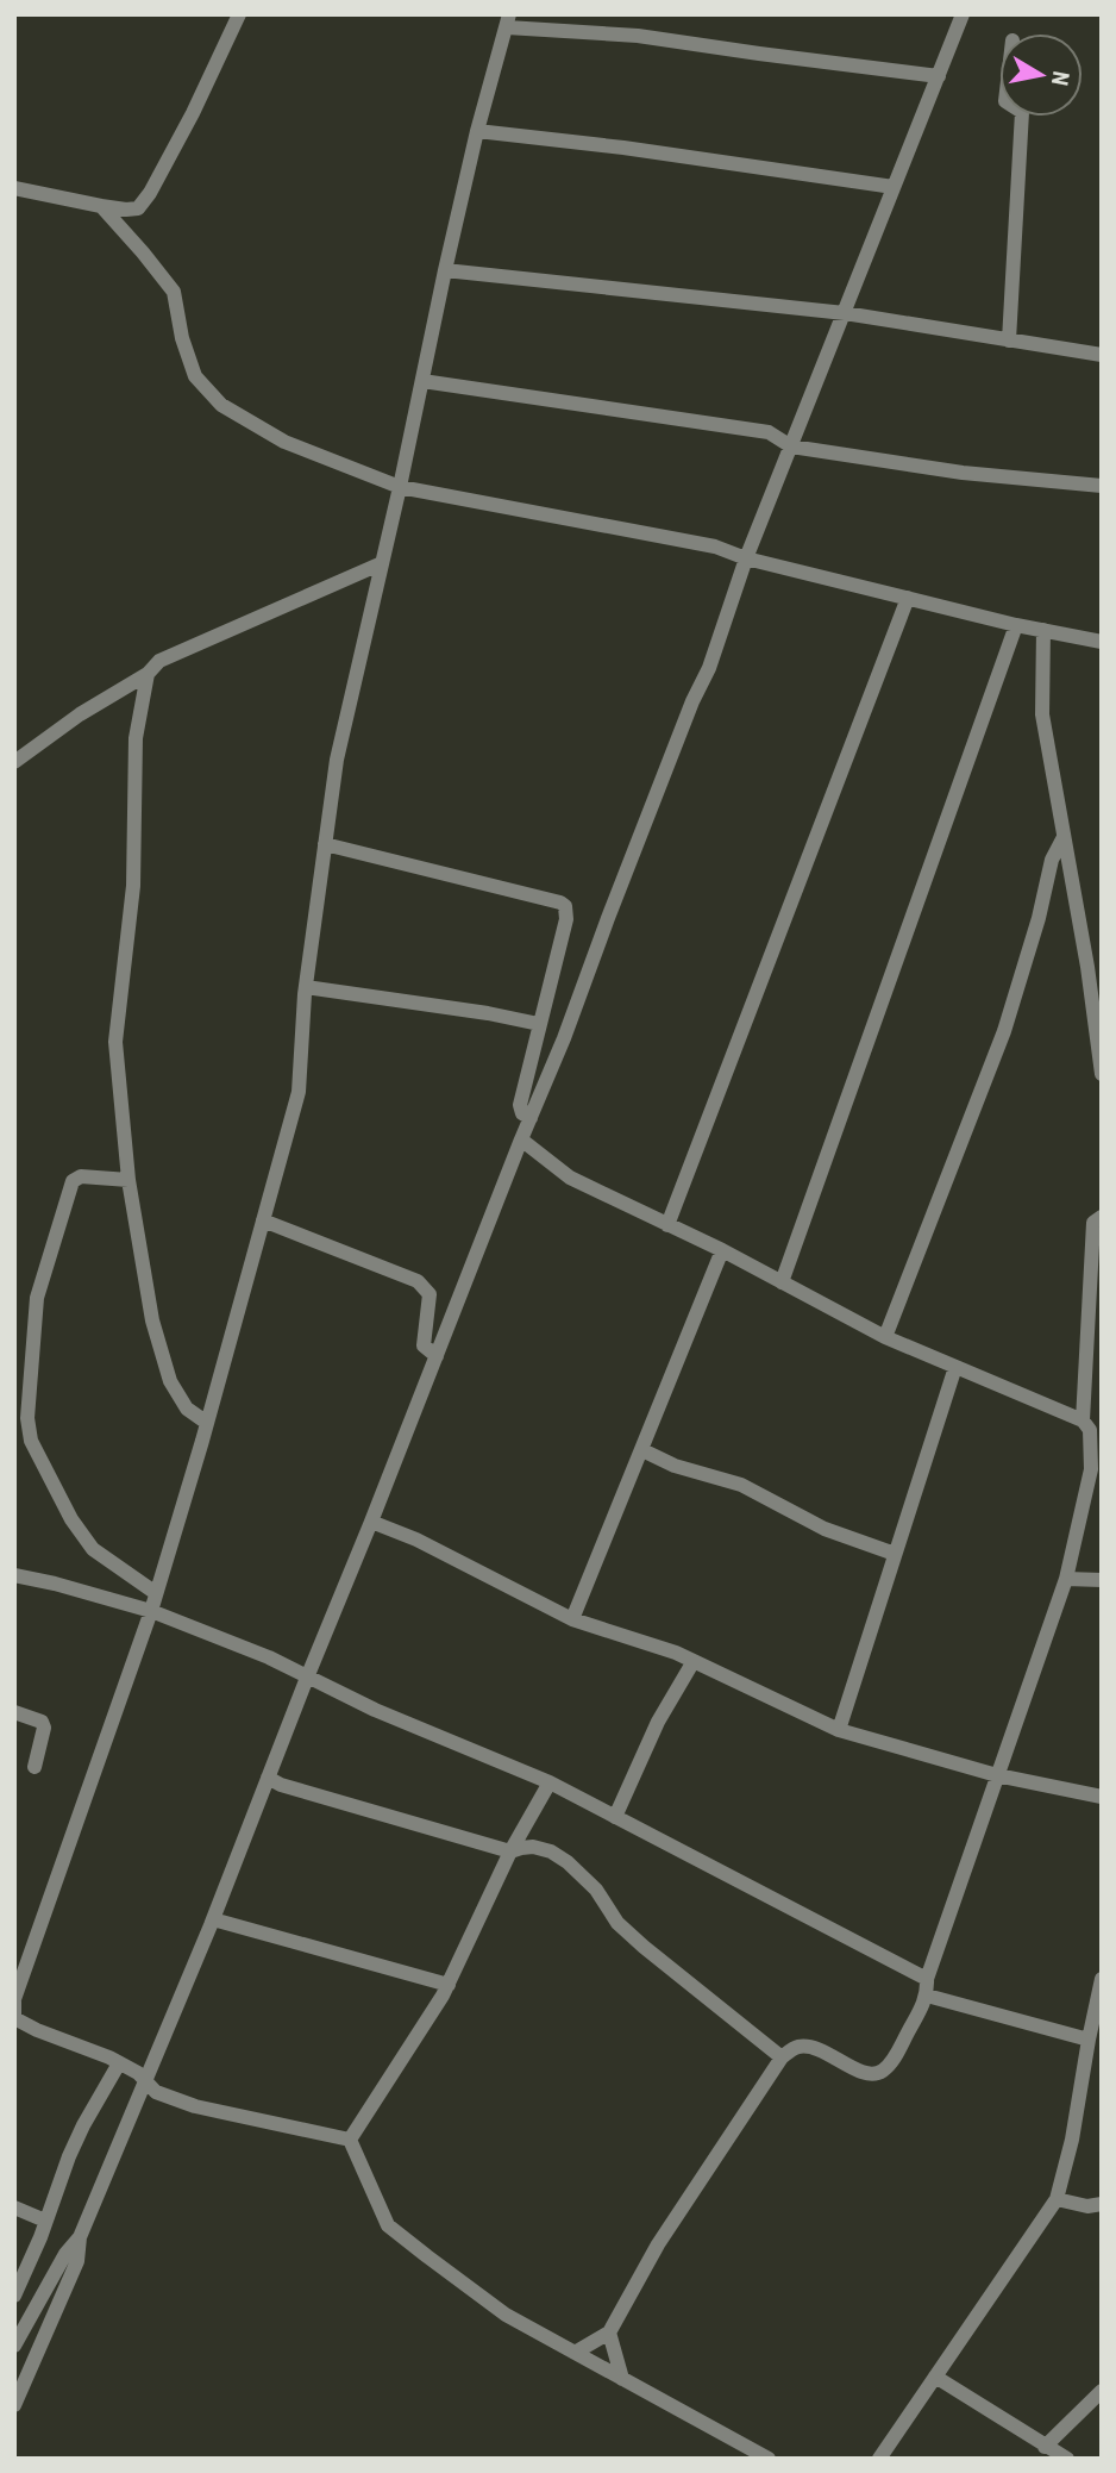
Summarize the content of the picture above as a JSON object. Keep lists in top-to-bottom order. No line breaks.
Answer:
{"north":"right"}
